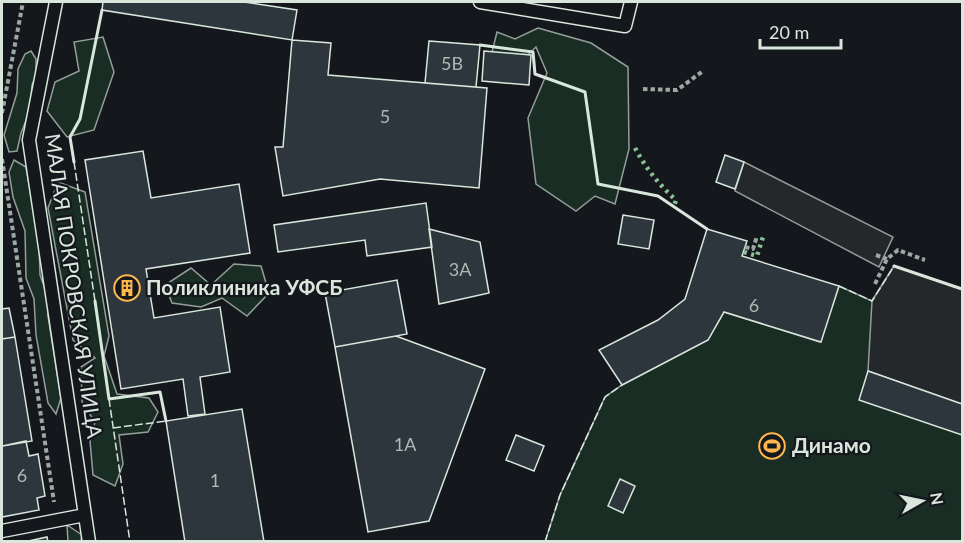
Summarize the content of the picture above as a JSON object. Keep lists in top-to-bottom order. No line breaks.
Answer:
{"streets":{"lane":["МАЛАЯ ПОКРОВСКАЯ УЛИЦА"]},"places":{"building":["Поликлиника УФСБ"],"sports":["Динамо"]},"house_numbers":["5В","5","3А","6","1А","6","1"],"scale_bar":"20 m","north":"right"}
